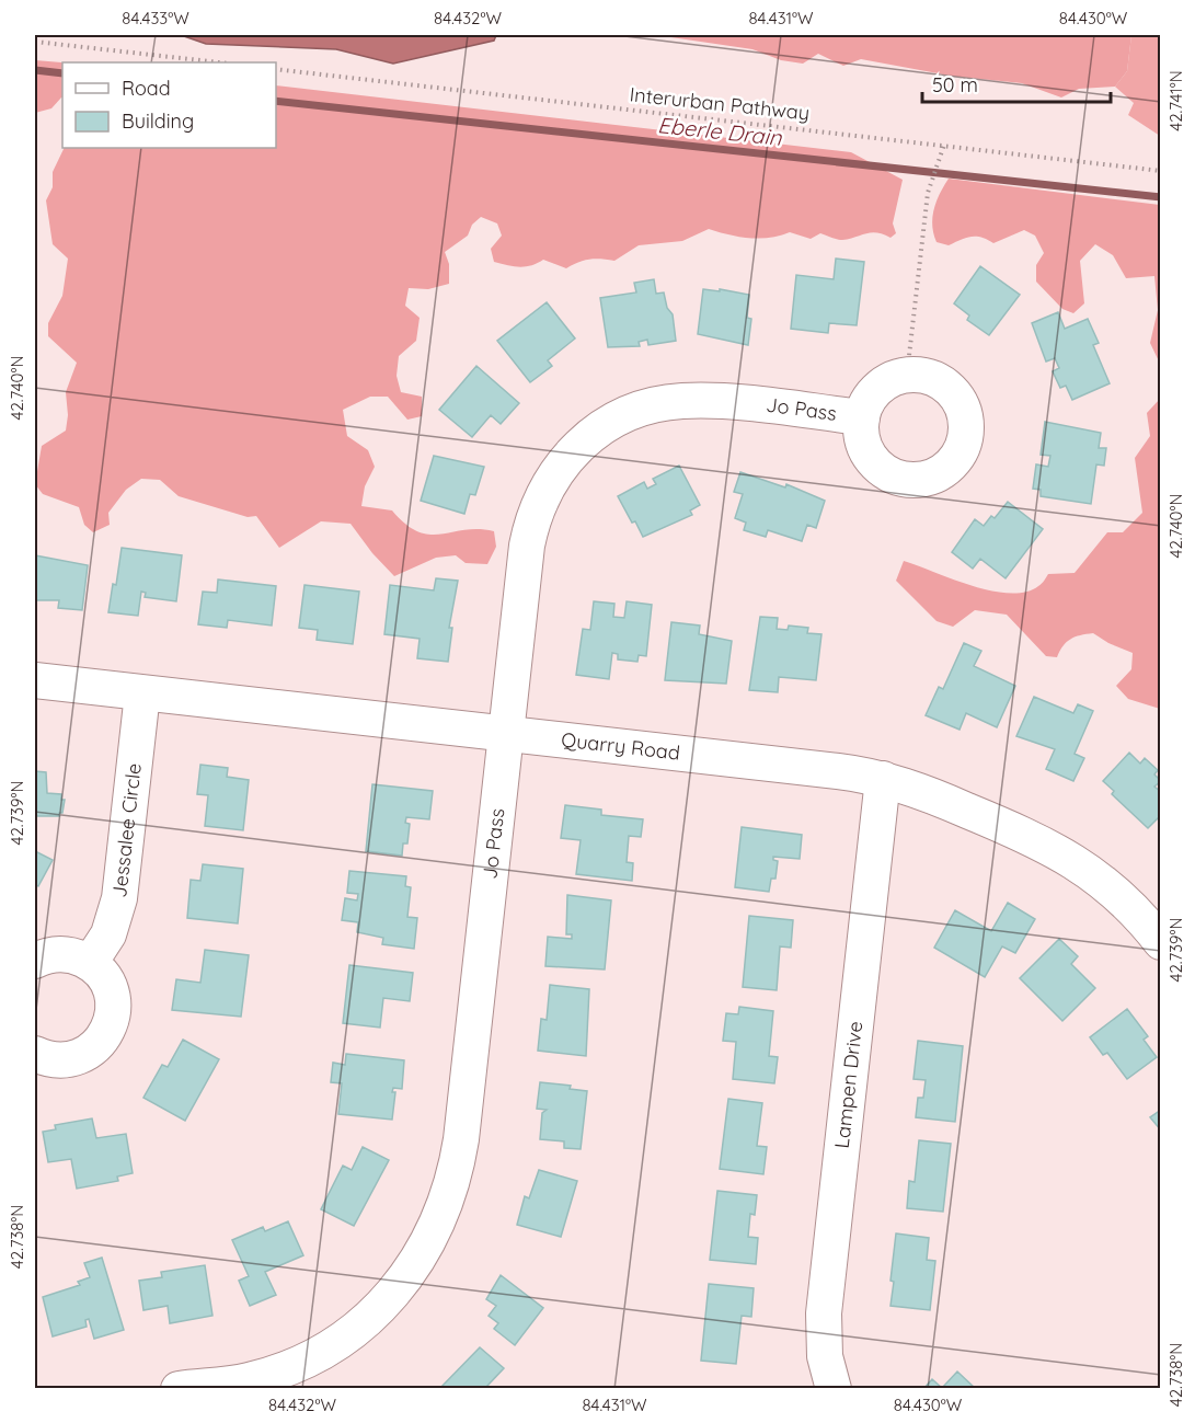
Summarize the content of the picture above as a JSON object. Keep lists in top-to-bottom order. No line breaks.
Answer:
{"streets":{"street":["Jo Pass","Quarry Road","Jessalee Circle","Lampen Drive"],"path":["Interurban Pathway"]},"crossings":[["Jo Pass","Quarry Road"],["Quarry Road","Jessalee Circle"],["Quarry Road","Lampen Drive"]],"water":["Eberle Drain"],"legend":["Road","Building"],"scale_bar":"50 m","coordinates":["84.433°W","84.432°W","84.431°W","84.430°W","42.741°N","42.740°N","42.739°N","42.738°N"]}
